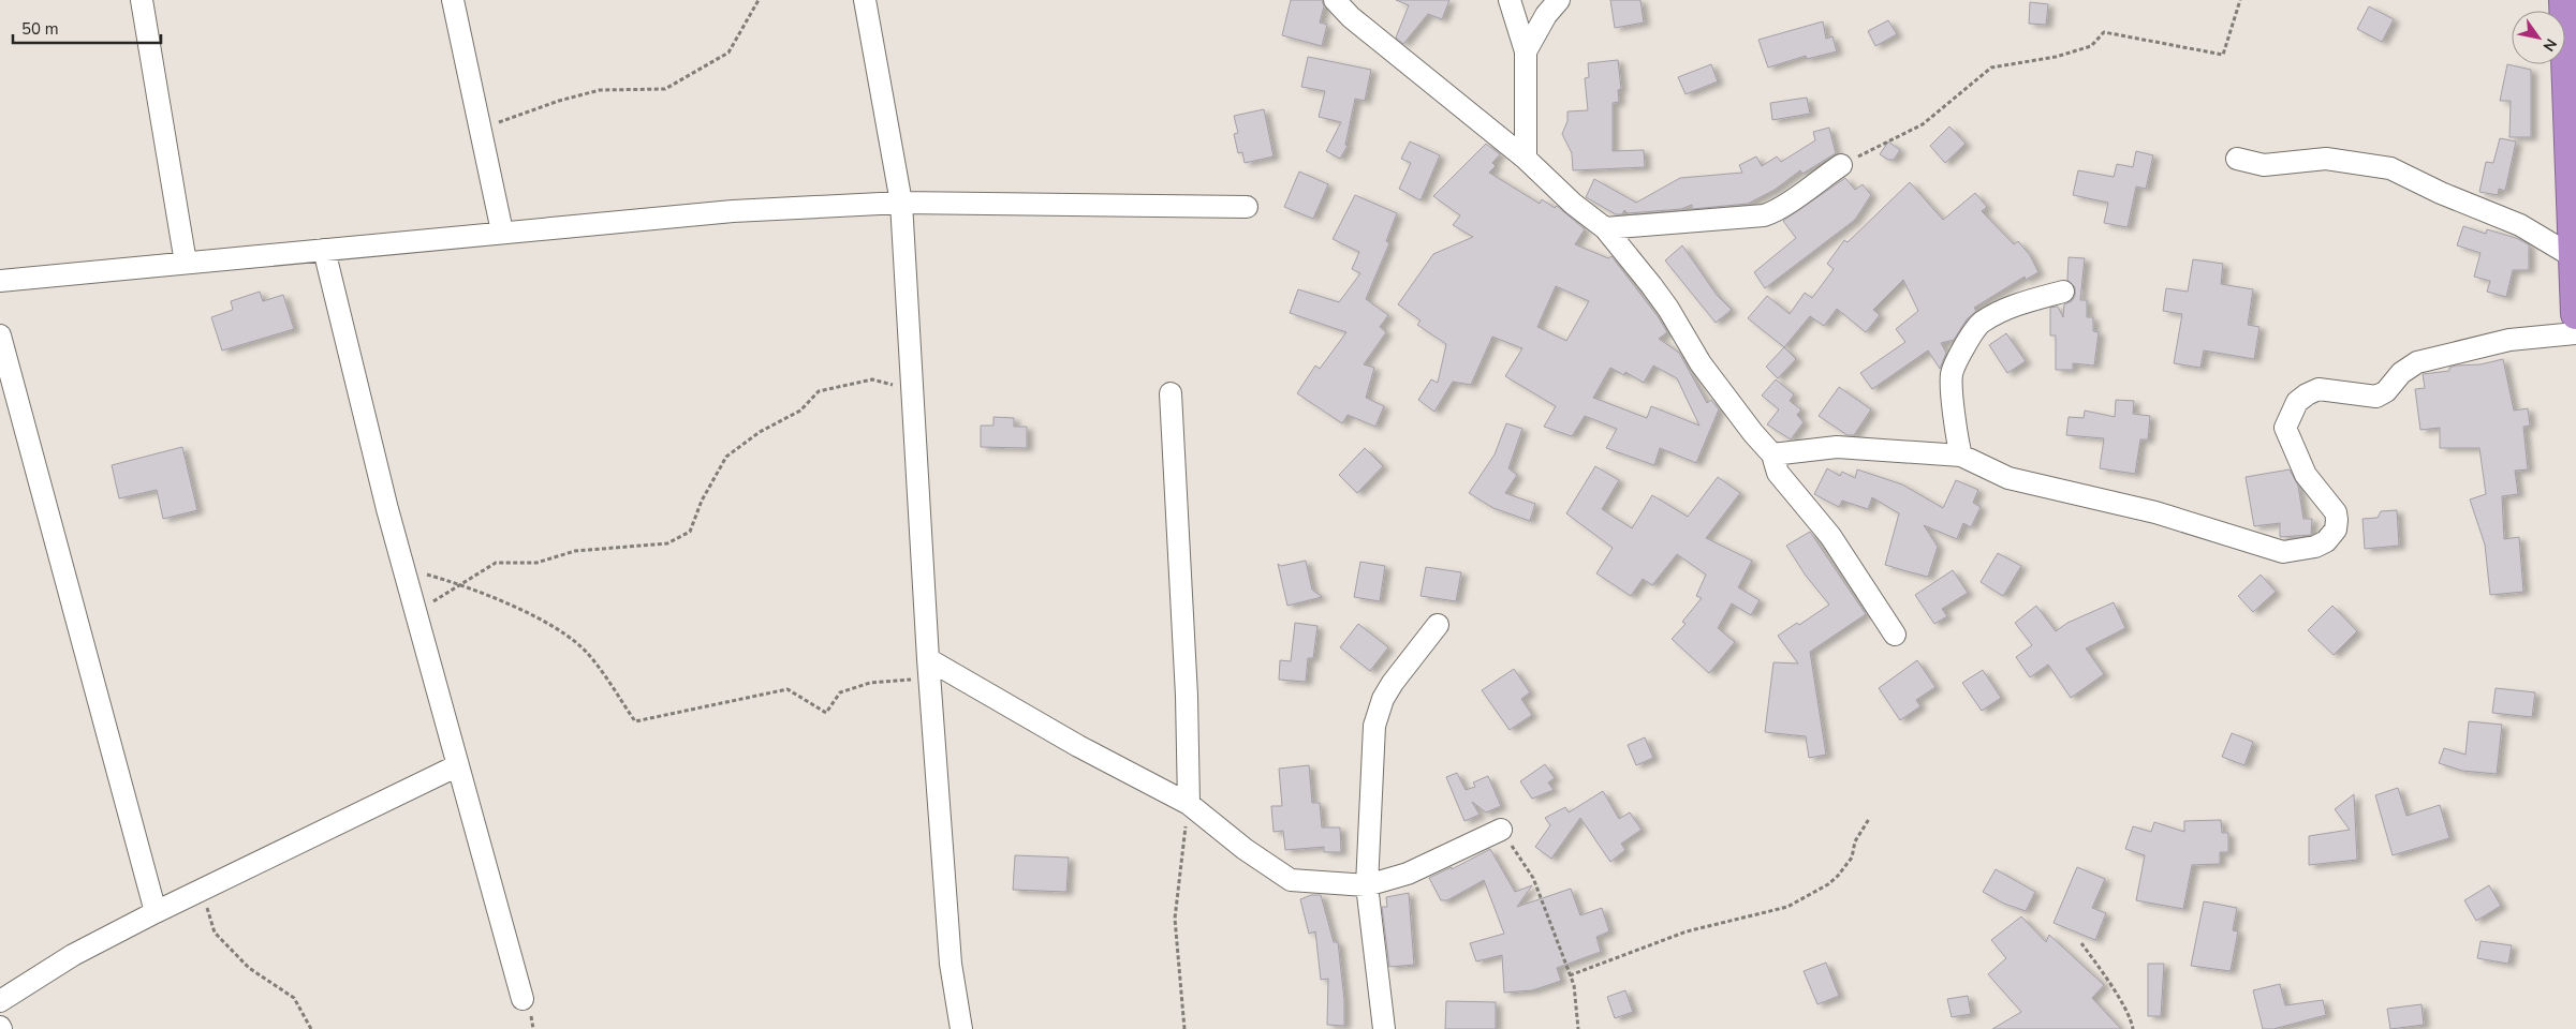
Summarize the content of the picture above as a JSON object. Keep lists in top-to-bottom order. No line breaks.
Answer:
{"scale_bar":"50 m","north":"bottom right"}
